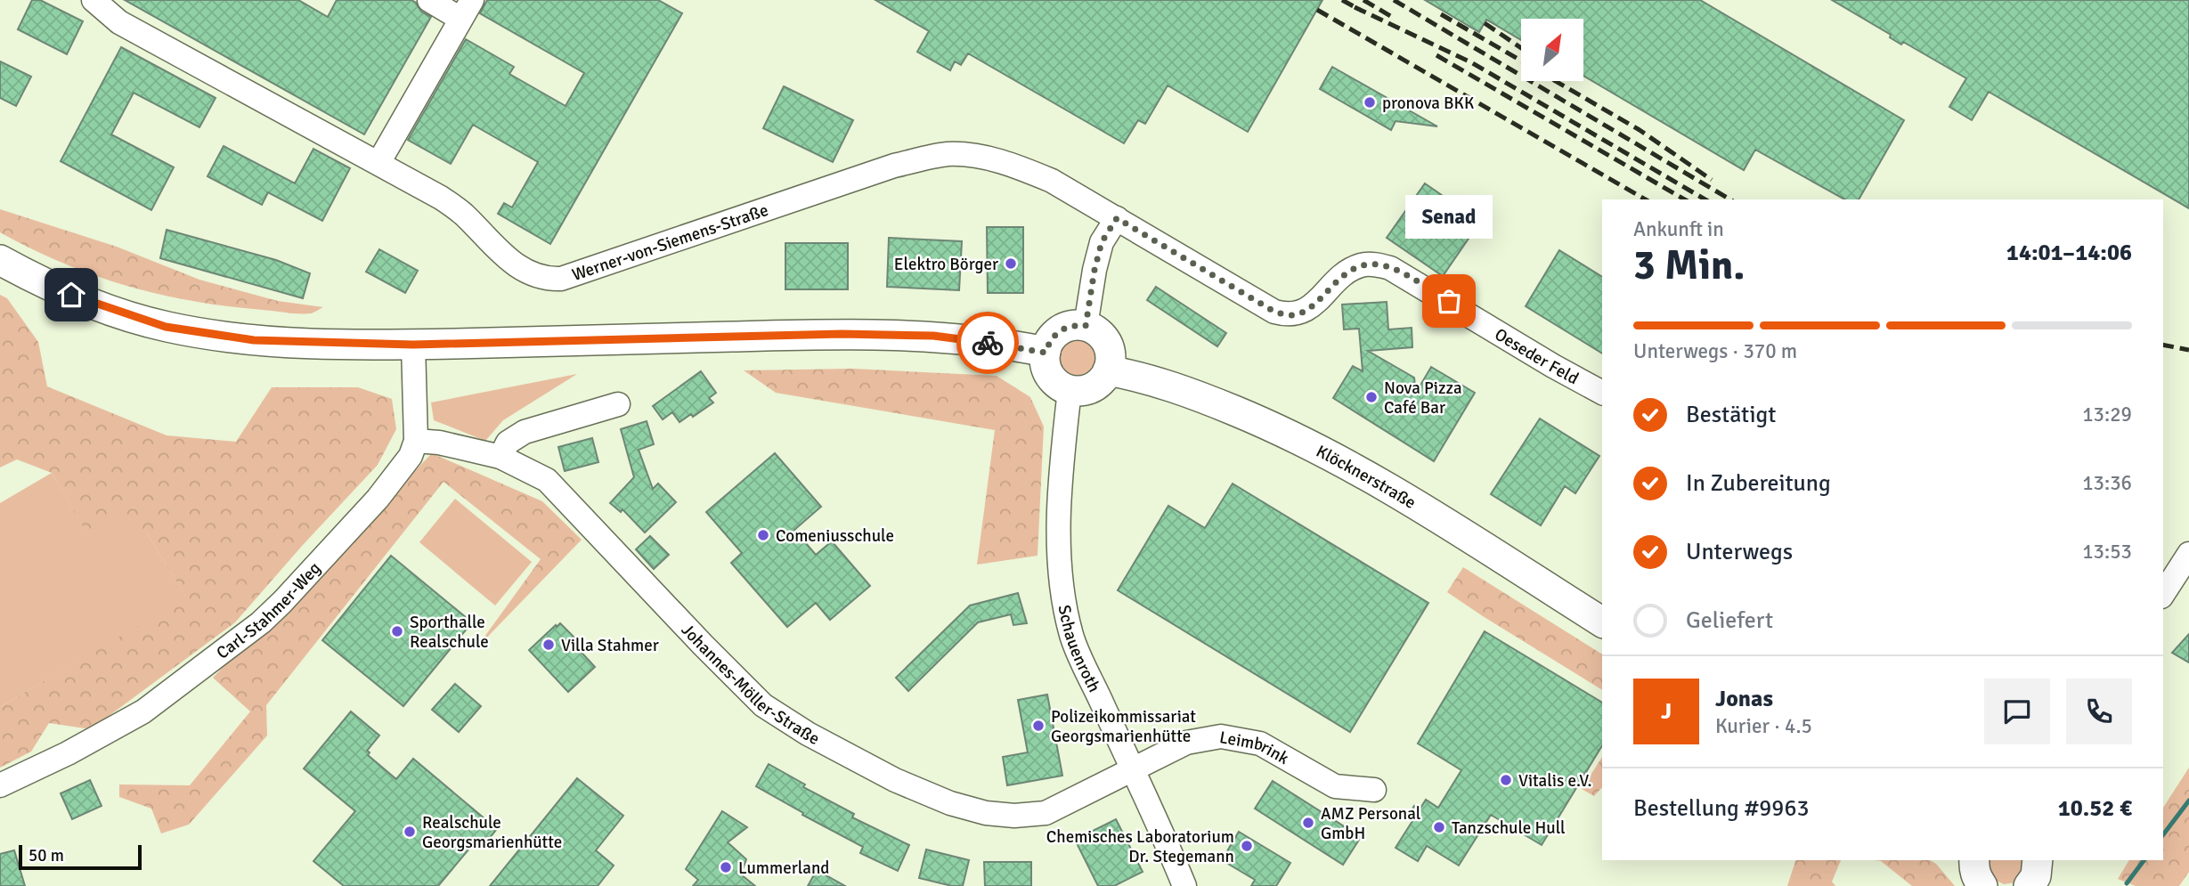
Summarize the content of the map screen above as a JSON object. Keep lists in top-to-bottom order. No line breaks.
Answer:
{"streets":{"main road":["Klöcknerstraße"],"street":["Werner-von-Siemens-Straße","Oeseder Feld","Carl-Stahmer-Weg","Schauenroth","Johannes-Möller-Straße","Leimbrink"]},"crossings":[["Werner-von-Siemens-Straße","Oeseder Feld"],["Klöcknerstraße","Schauenroth"],["Carl-Stahmer-Weg","Johannes-Möller-Straße"],["Schauenroth","Johannes-Möller-Straße"],["Schauenroth","Leimbrink"],["Johannes-Möller-Straße","Leimbrink"]],"places":["pronova BKK","Elektro Börger","Senad","Nova Pizza Café Bar","Comeniusschule","Sporthalle Realschule","Villa Stahmer","Polizeikommissariat Georgsmarienhütte","Vitalis e.V.","AMZ Personal GmbH","Tanzschule Hull","Realschule Georgsmarienhütte","Chemisches Laboratorium Dr. Stegemann","Lummerland"],"scale_bar":"50 m","north":"top right","page":{"bubble":"Senad","heading":["3 Min.","Ankunft in","14:01–14:06"],"panel":["Jonas","Kurier · 4.5","Bestellung #9963","10.52 €"],"bar":"Unterwegs · 370 m","list":[["Bestätigt","13:29"],["In Zubereitung","13:36"],["Unterwegs","13:53"],"Geliefert"],"round":"J","scale":"50 m"}}
